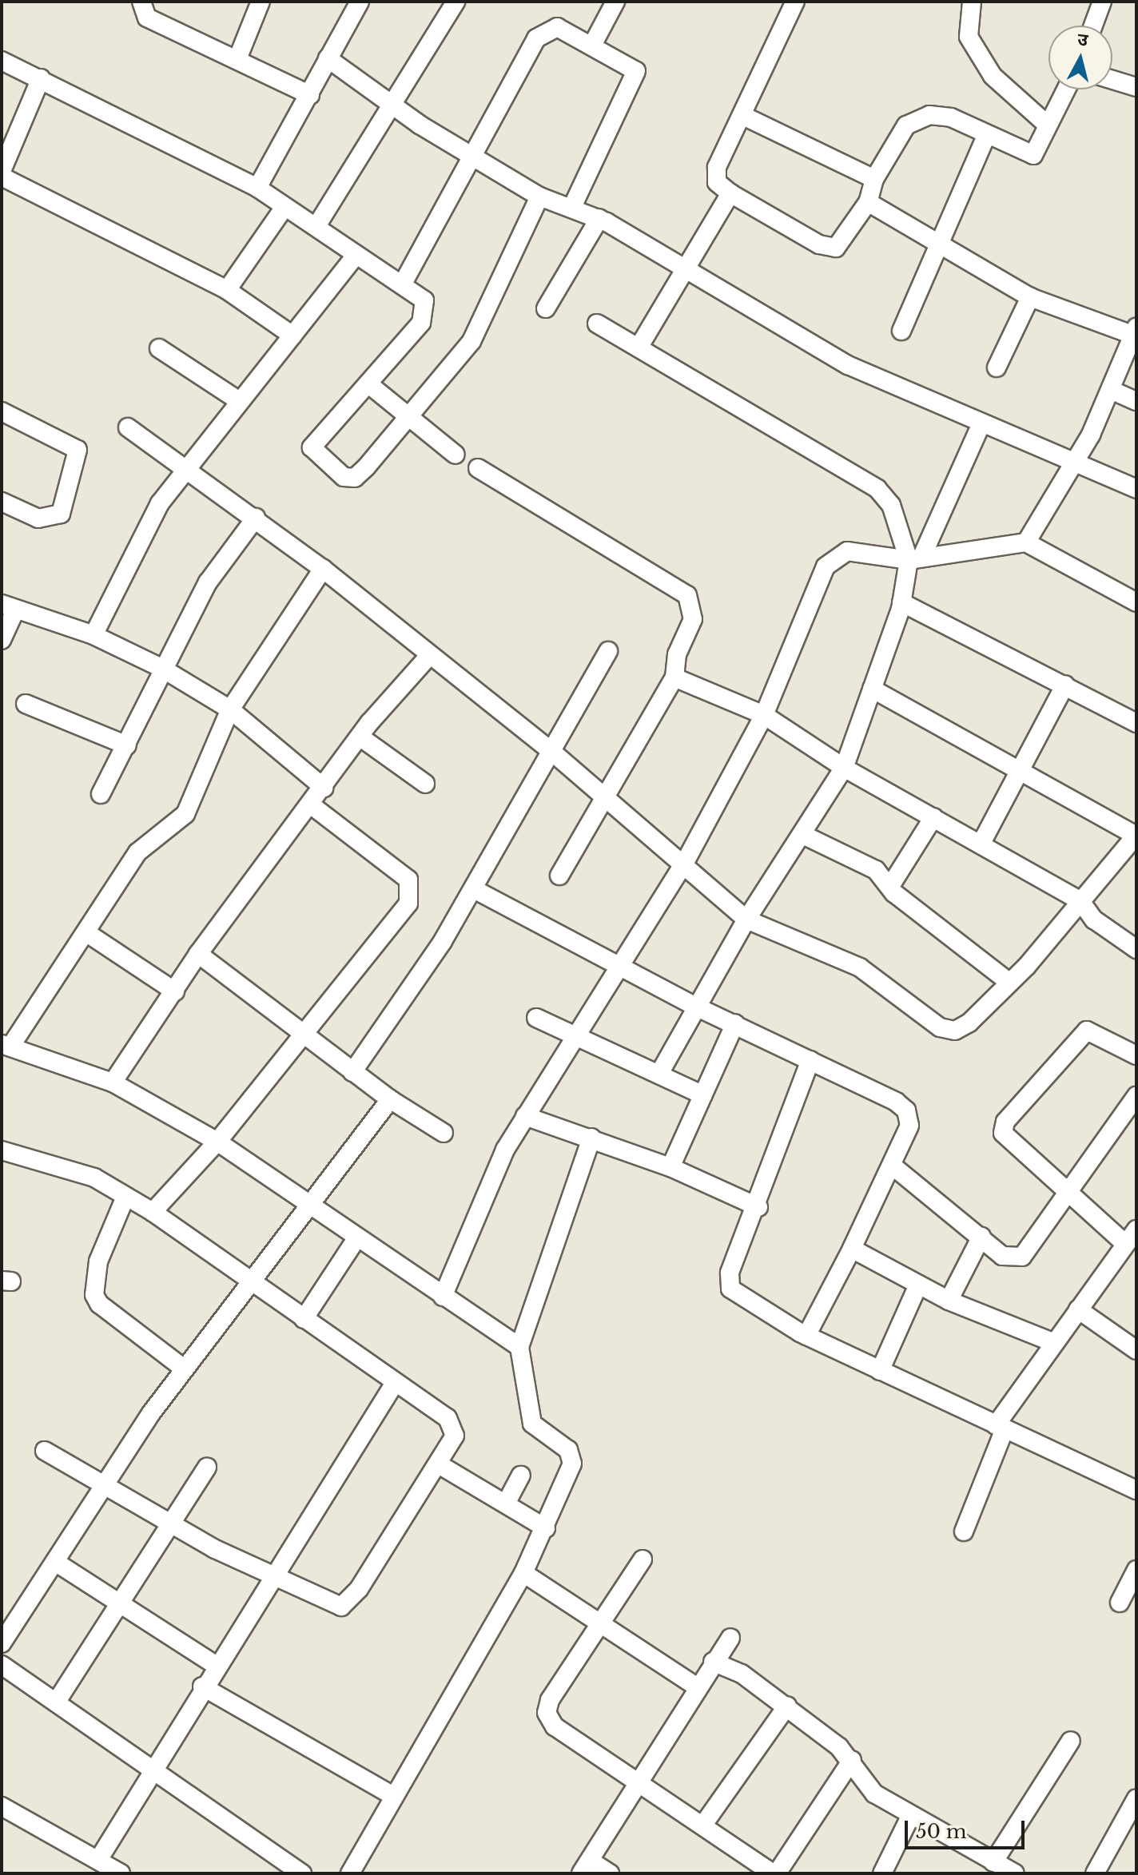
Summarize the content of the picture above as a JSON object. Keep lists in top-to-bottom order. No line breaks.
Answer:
{"scale_bar":"50 m","north":"top"}
